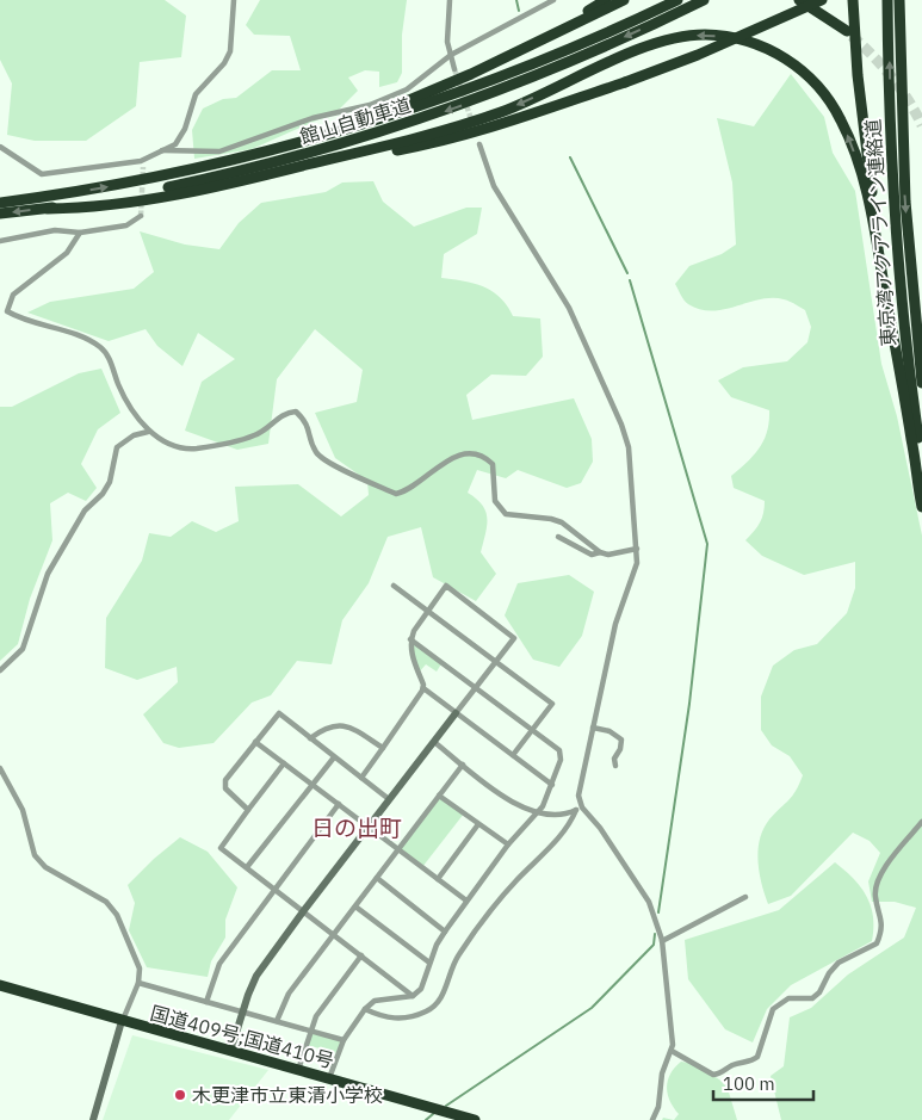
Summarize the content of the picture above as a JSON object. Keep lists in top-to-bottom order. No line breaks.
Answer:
{"streets":{"highway":["館山自動車道","東京湾アクアライン連絡道","国道409号;国道410号"]},"districts":["日の出町"],"places":["木更津市立東清小学校"],"scale_bar":"100 m"}
